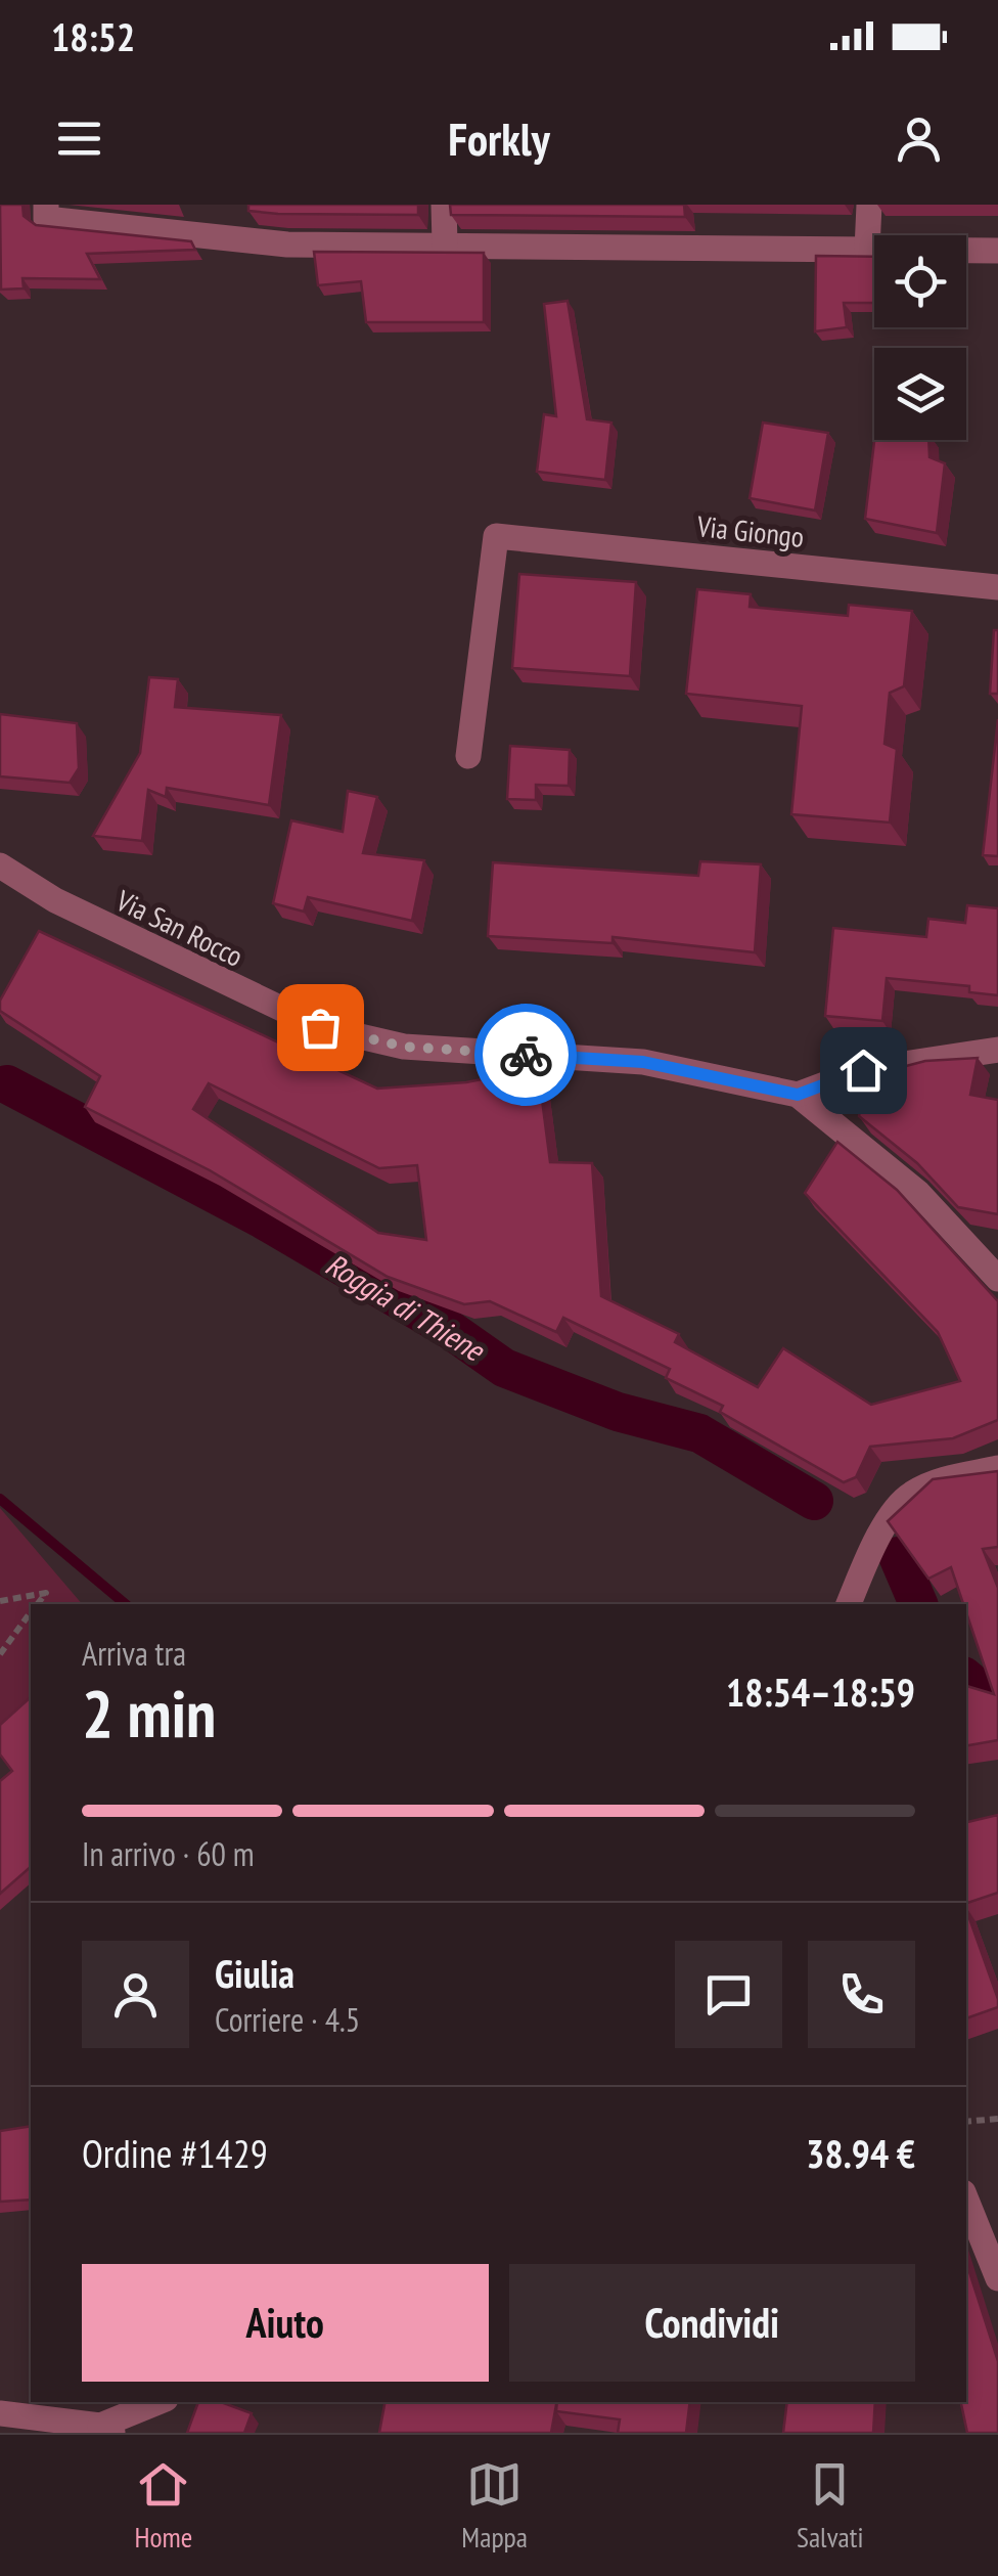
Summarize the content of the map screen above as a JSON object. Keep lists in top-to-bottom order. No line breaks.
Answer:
{"streets":{"street":["Via Giongo","Via San Rocco"]},"water":["Roggia di Thiene"],"page":{"status":"18:52","header":"Forkly","heading":["2 min","Arriva tra","18:54–18:59"],"panel":["Giulia","Corriere · 4.5","Ordine #1429","38.94 €"],"bar":"In arrivo · 60 m","buttons":["Aiuto","Condividi"],"tabs":["Home","Mappa","Salvati"]}}
